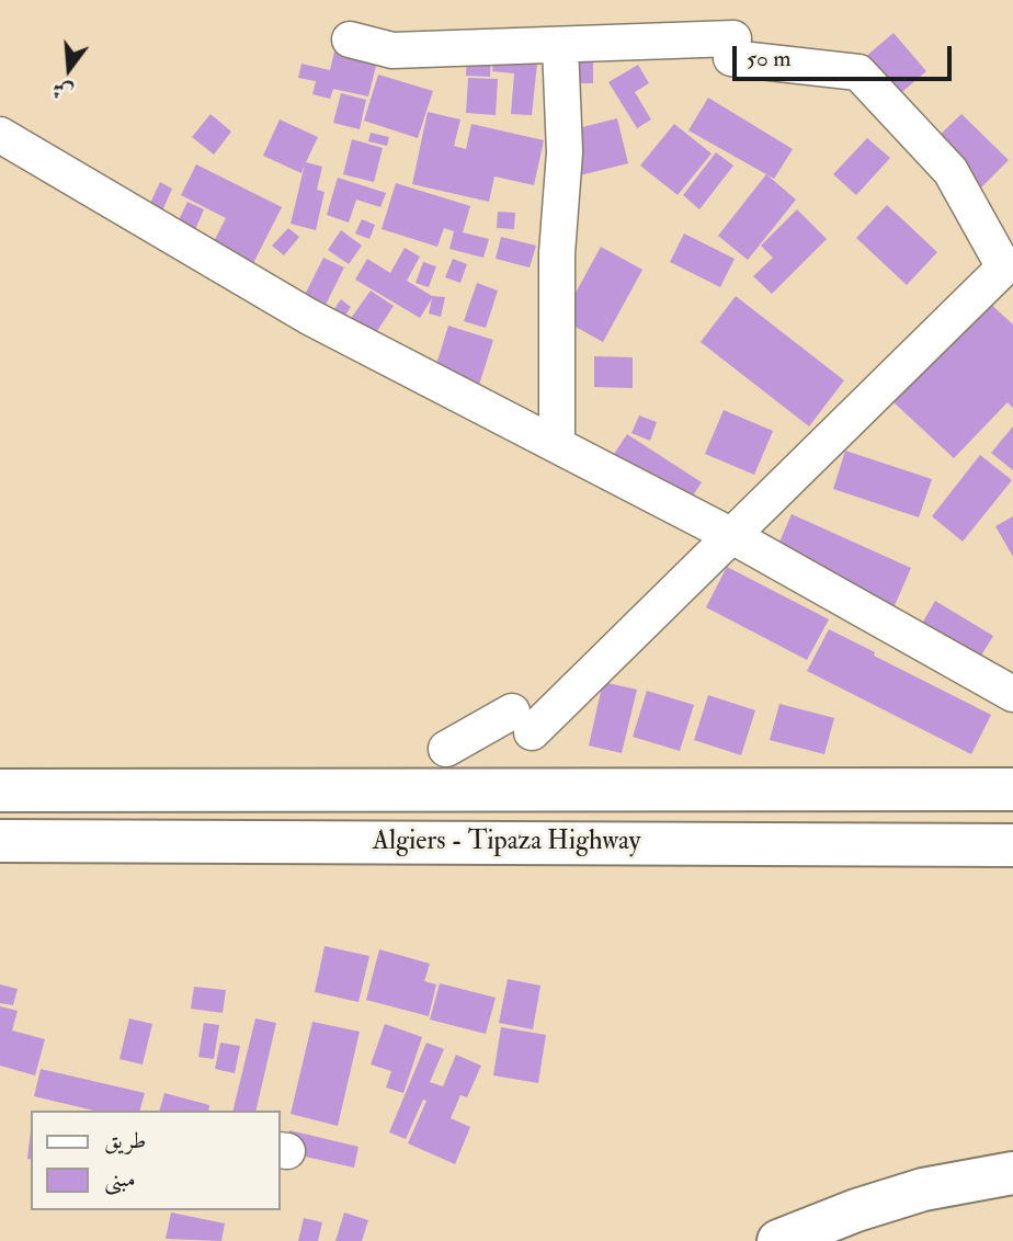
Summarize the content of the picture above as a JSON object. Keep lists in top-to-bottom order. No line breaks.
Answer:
{"streets":{"main road":["Algiers - Tipaza Highway"]},"legend":["طريق","مبنى"],"scale_bar":"50 m","north":"bottom"}
